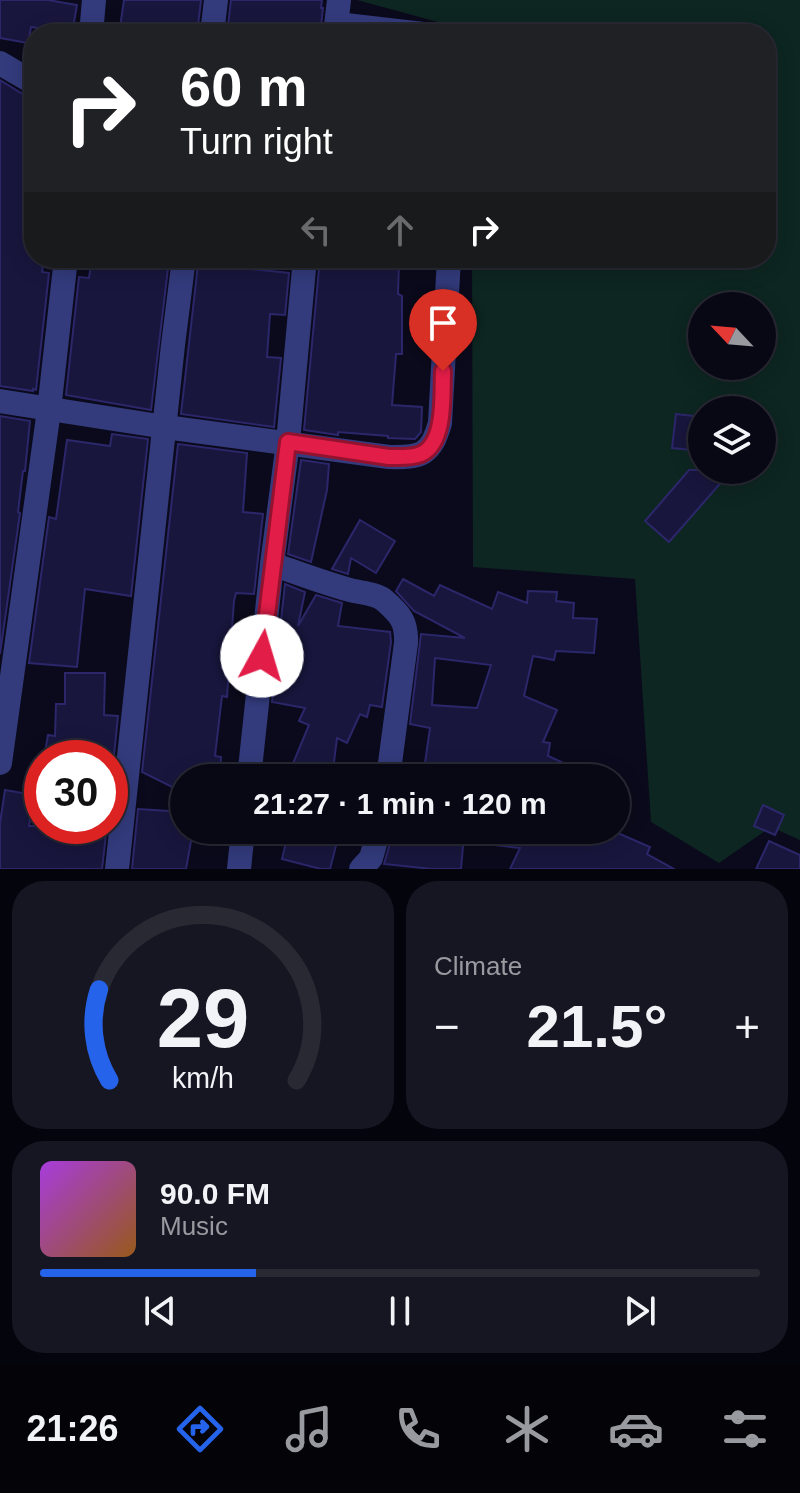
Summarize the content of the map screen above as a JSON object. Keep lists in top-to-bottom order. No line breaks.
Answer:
{"north":"top left","page":{"turn":["60 m","Turn right"],"limit":"30","trip":"21:27 · 1 min · 120 m","tile":"Climate","heat":["−","21.5°","+"],"song":["90.0 FM","Music"],"tabs":"21:26","gauge":["29","km/h"]}}
